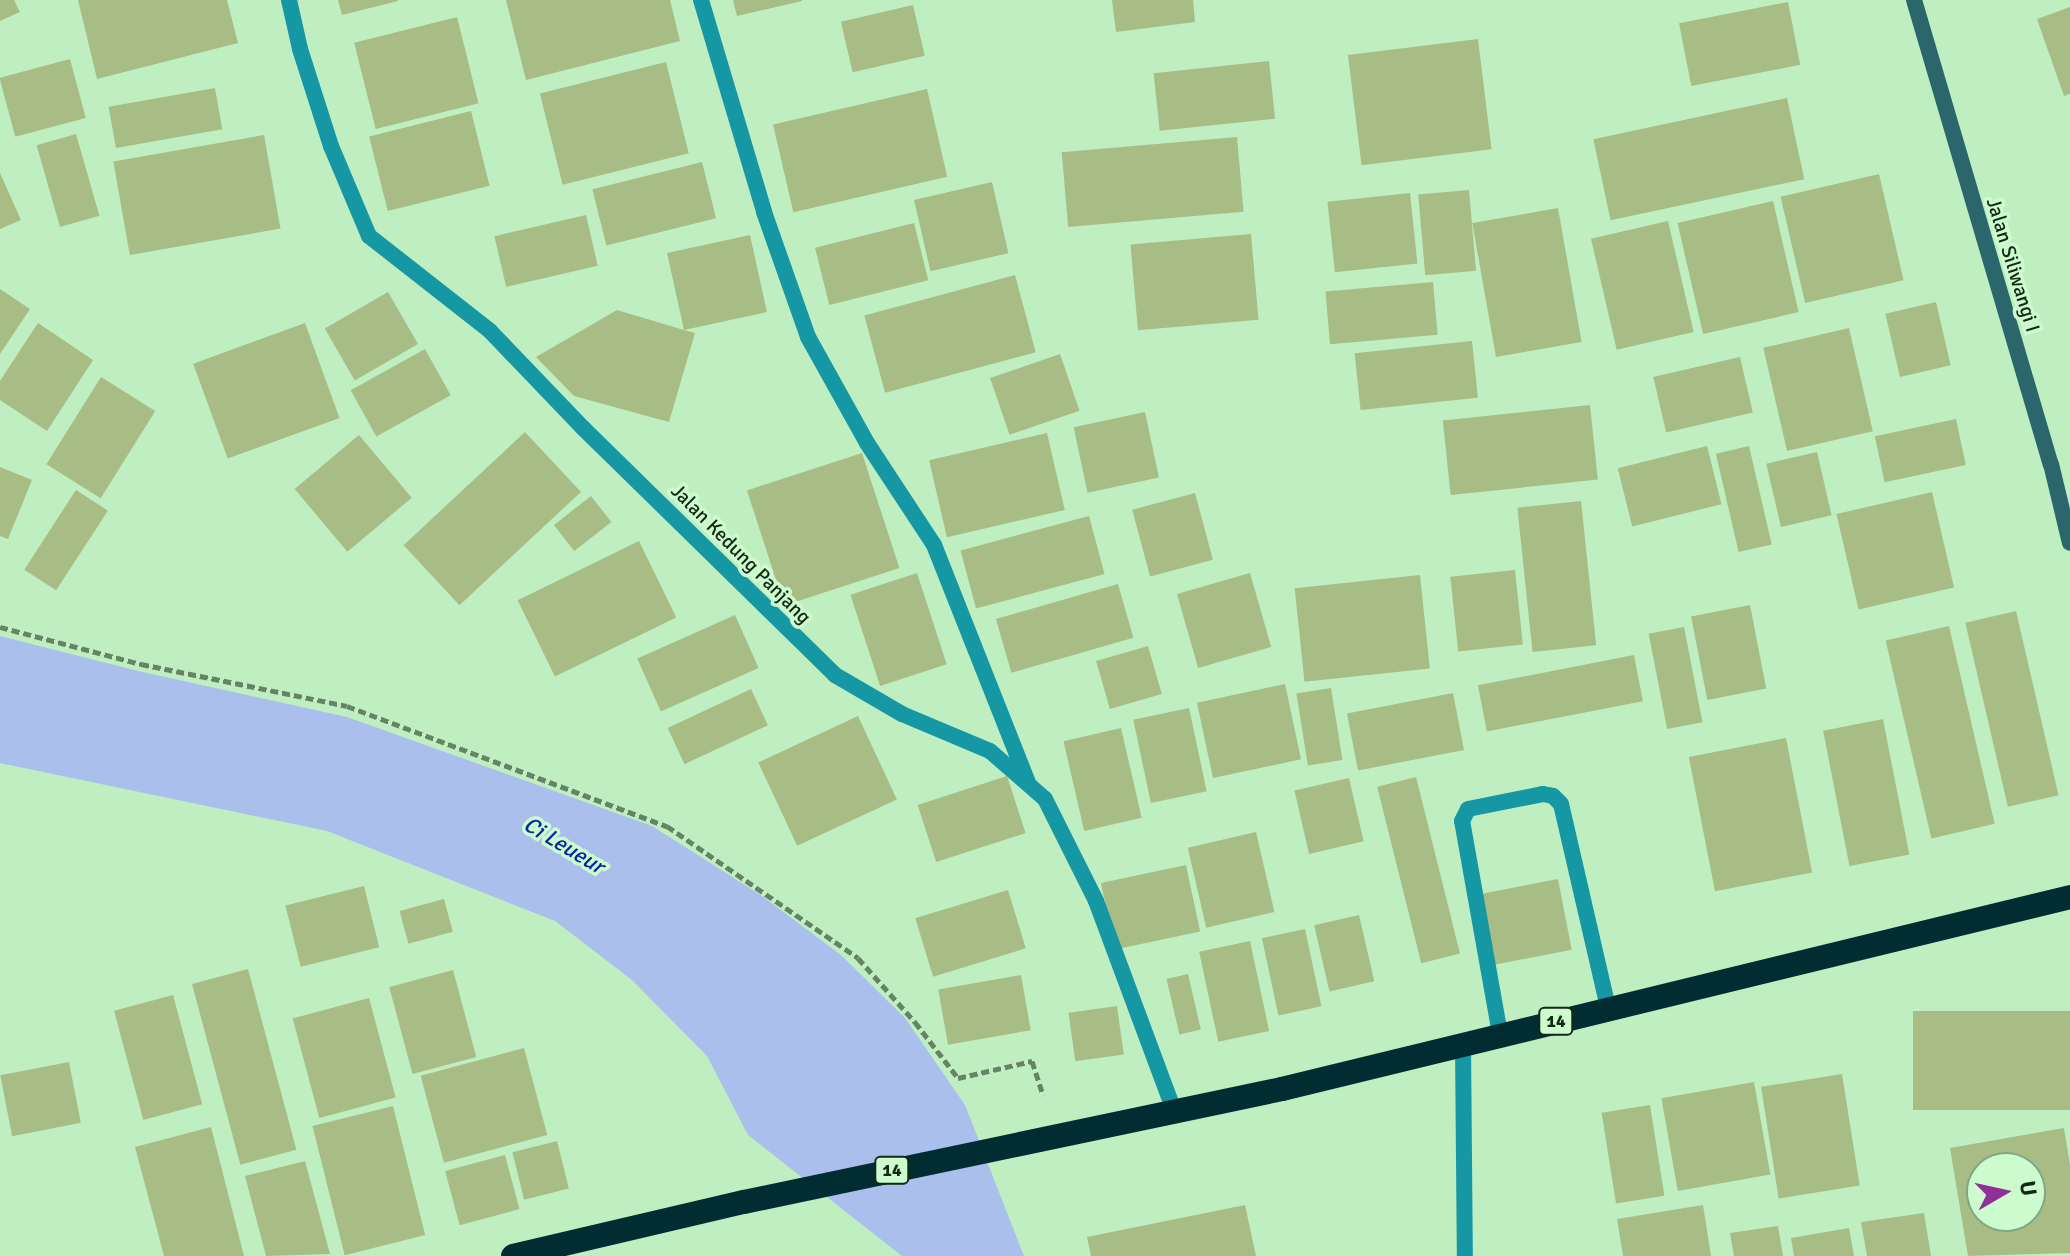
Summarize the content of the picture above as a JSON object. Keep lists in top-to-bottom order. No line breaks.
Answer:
{"streets":{"highway":["14"],"main road":["Jalan Siliwangi I"],"street":["Jalan Kedung Panjang"]},"crossings":[["Jalan Kedung Panjang","14"]],"water":["Ci Leueur"],"north":"right"}
